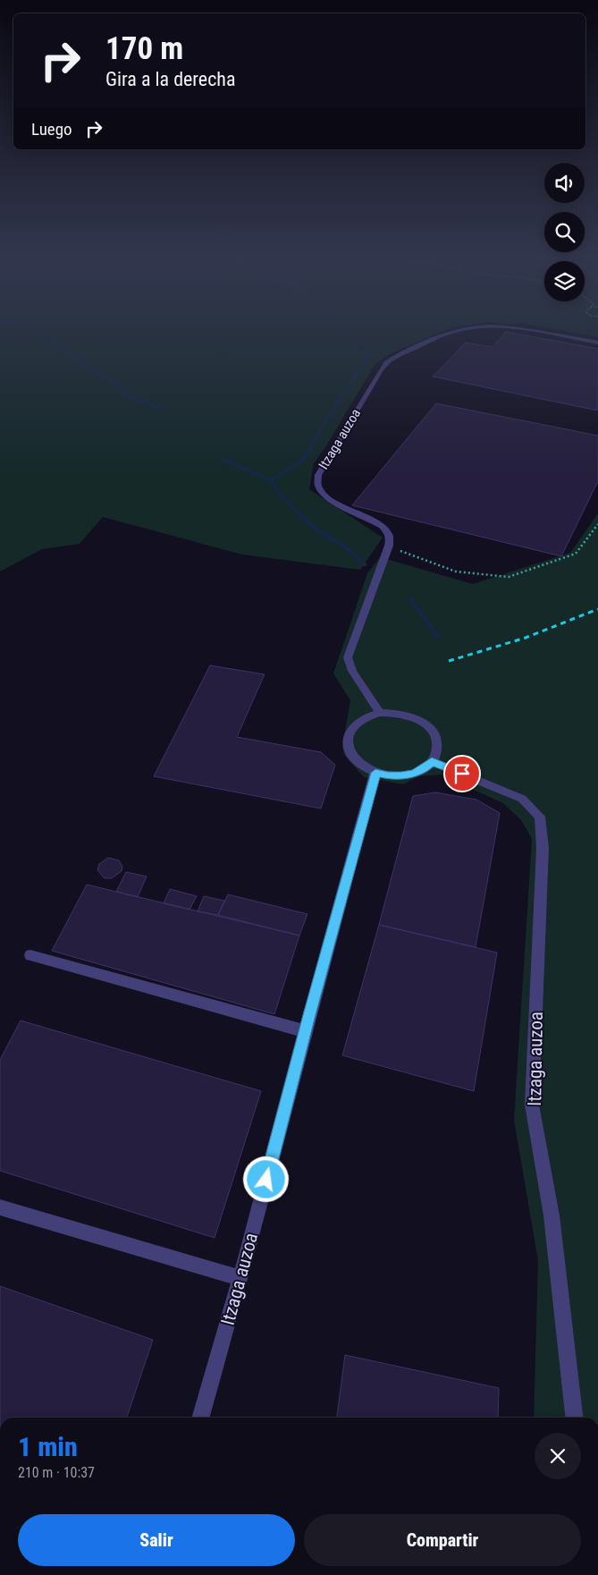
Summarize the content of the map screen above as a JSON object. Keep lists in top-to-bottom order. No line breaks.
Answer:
{"streets":{"street":["Itzaga auzoa"]},"page":{"turn":["170 m","Gira a la derecha"],"then":"Luego","heading":["1 min","210 m · 10:37"],"buttons":["Salir","Compartir"]}}
